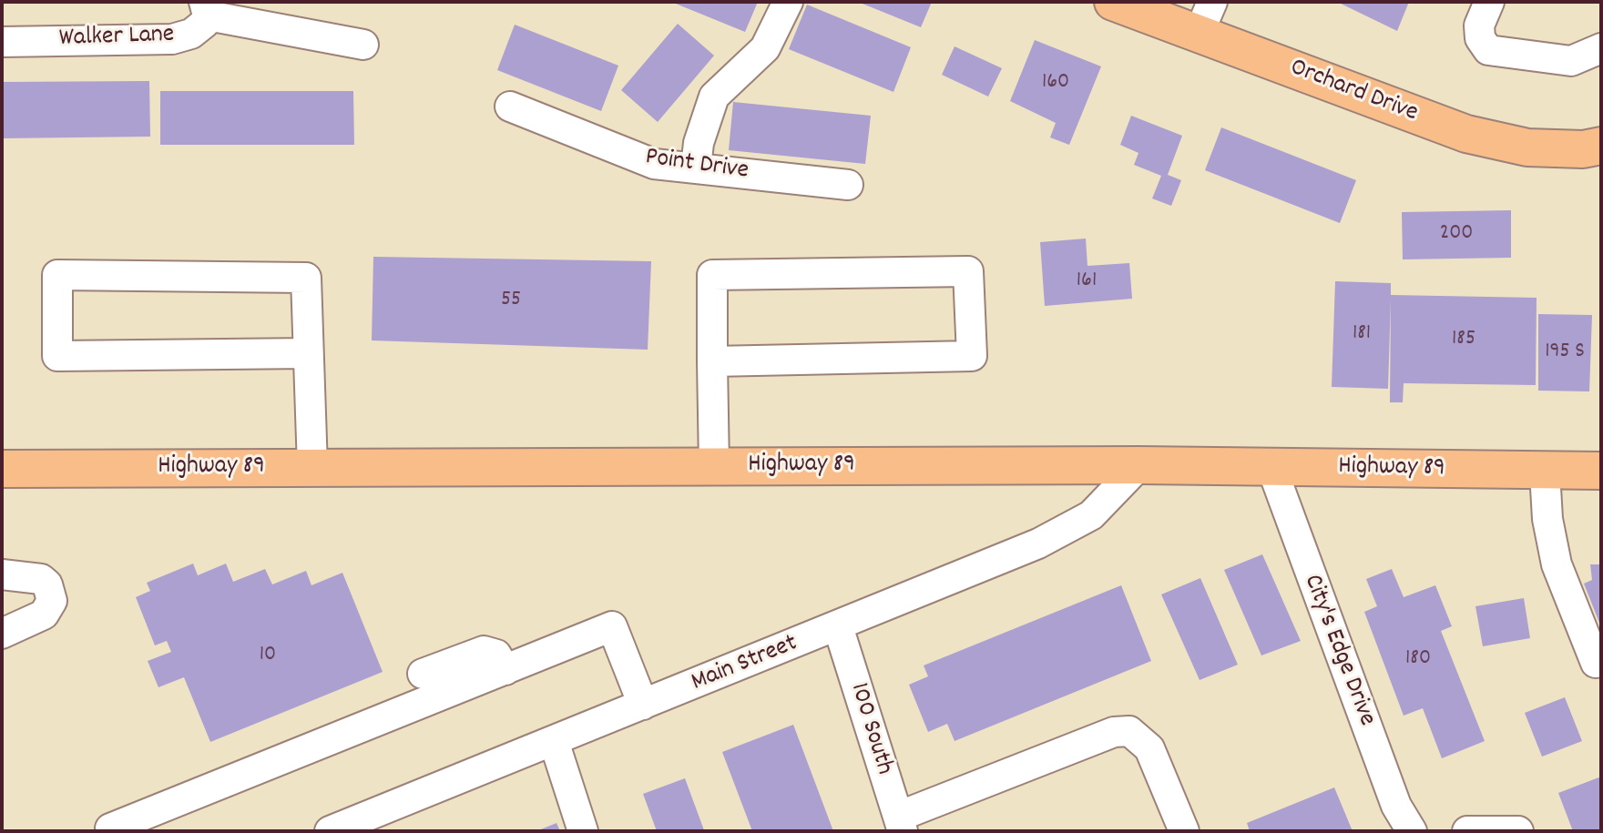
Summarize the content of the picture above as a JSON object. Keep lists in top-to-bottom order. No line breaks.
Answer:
{"streets":{"main road":["Orchard Drive","Highway 89"],"street":["Walker Lane","Point Drive","City's Edge Drive","Main Street","100 South"]},"crossings":[["Highway 89","City's Edge Drive"],["Highway 89","Main Street"],["Main Street","100 South"]],"house_numbers":["160","200","161","55","181","185","195 S","10","180"]}
